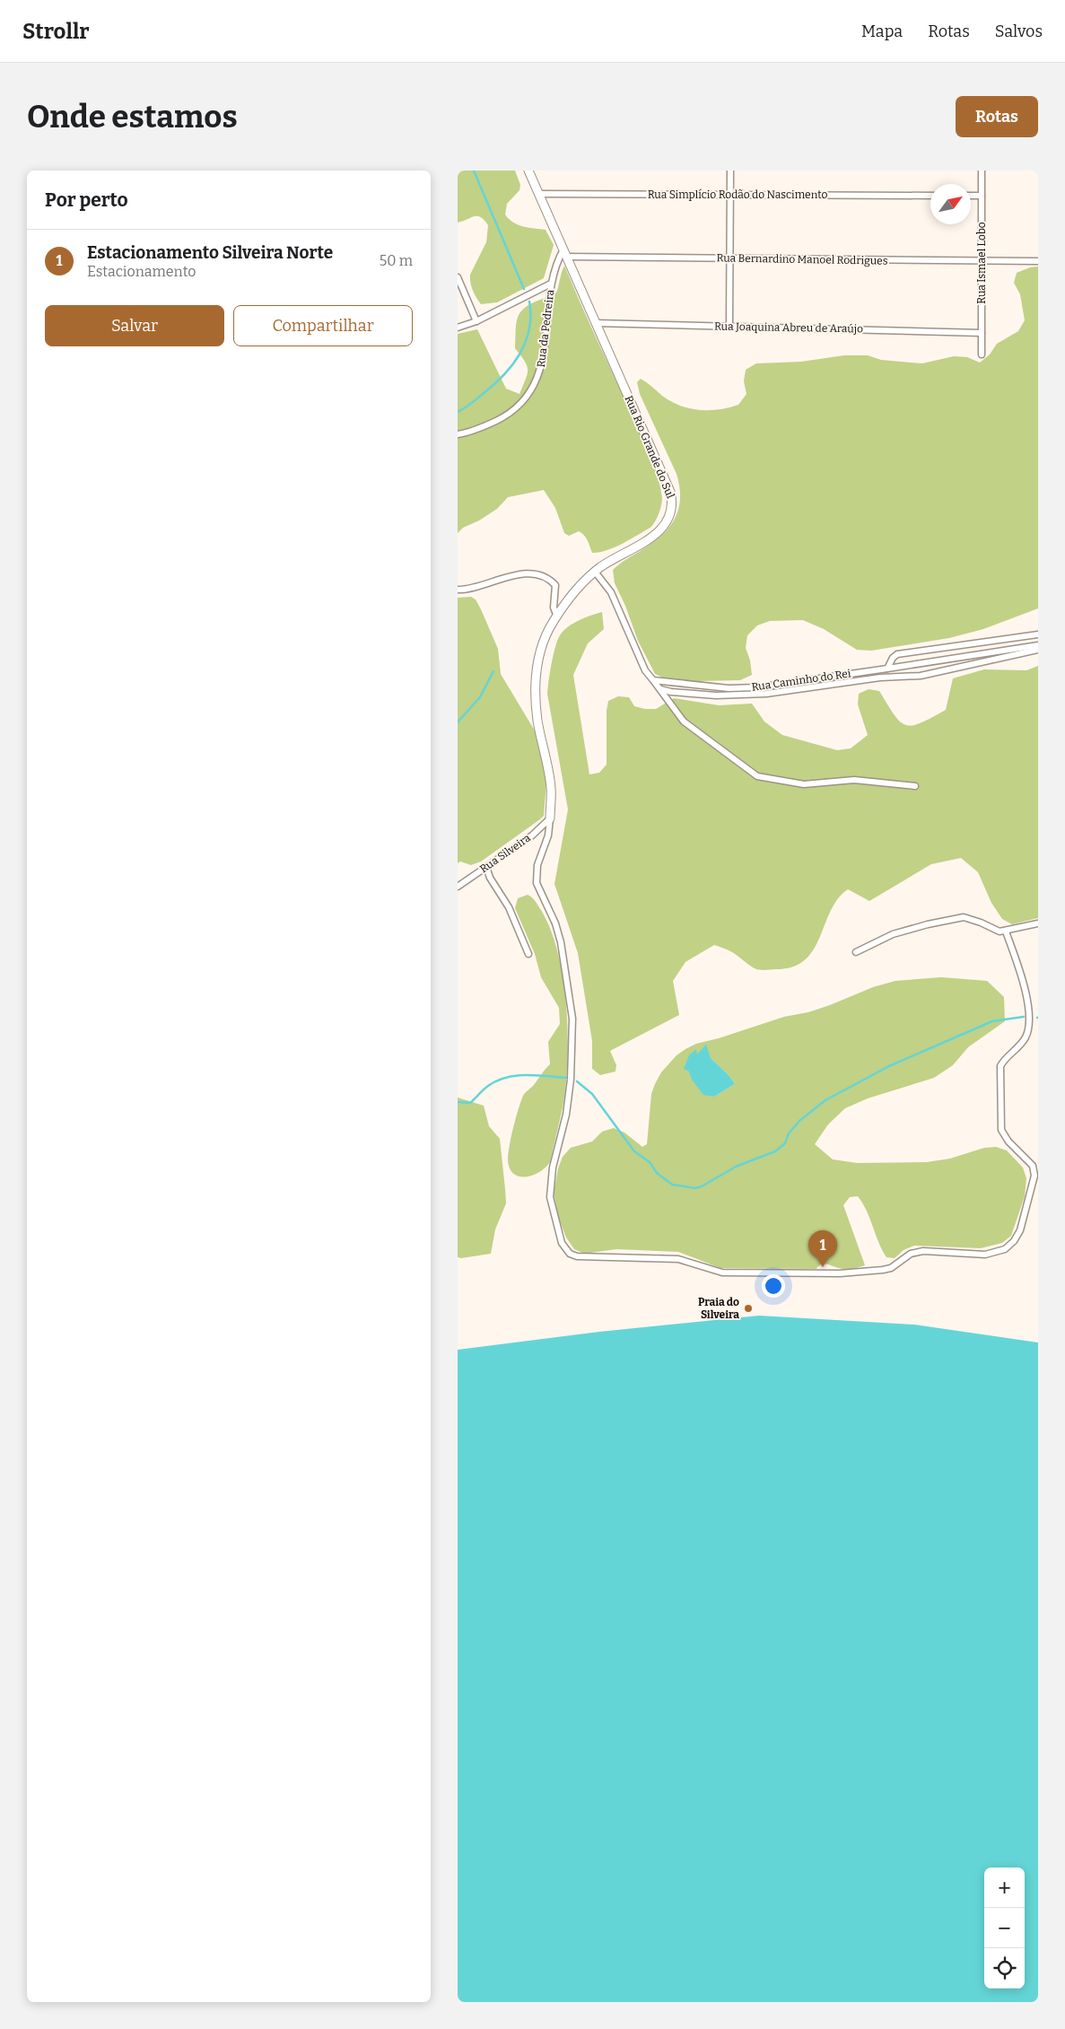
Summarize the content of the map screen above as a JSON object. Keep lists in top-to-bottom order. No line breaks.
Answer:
{"streets":{"street":["Rua Simplício Rodão do Nascimento","Rua Bernardino Manoel Rodrigues","Rua Ismael Lobo","Rua Joaquina Abreu de Araújo","Rua da Pedreira","Rua Rio Grande do Sul","Rua Caminho do Rei","Rua Silveira"]},"crossings":[["Rua Simplício Rodão do Nascimento","Rua Rio Grande do Sul"],["Rua Bernardino Manoel Rodrigues","Rua Ismael Lobo"],["Rua Bernardino Manoel Rodrigues","Rua da Pedreira"],["Rua Bernardino Manoel Rodrigues","Rua Rio Grande do Sul"],["Rua Ismael Lobo","Rua Joaquina Abreu de Araújo"],["Rua Joaquina Abreu de Araújo","Rua Rio Grande do Sul"],["Rua da Pedreira","Rua Rio Grande do Sul"],["Rua Rio Grande do Sul","Rua Silveira"]],"places":["Praia do Silveira"],"north":"top right","page":{"header":"Strollr","nav":["Mapa","Rotas","Salvos"],"buttons":["Rotas",["Salvar","Compartilhar"]],"title":"Onde estamos","heading":"Por perto","list":[{"mark":"1","name":"Estacionamento Silveira Norte","note":"Estacionamento","value":"50 m"}],"pins":"1","map_buttons":["+","−"]}}
